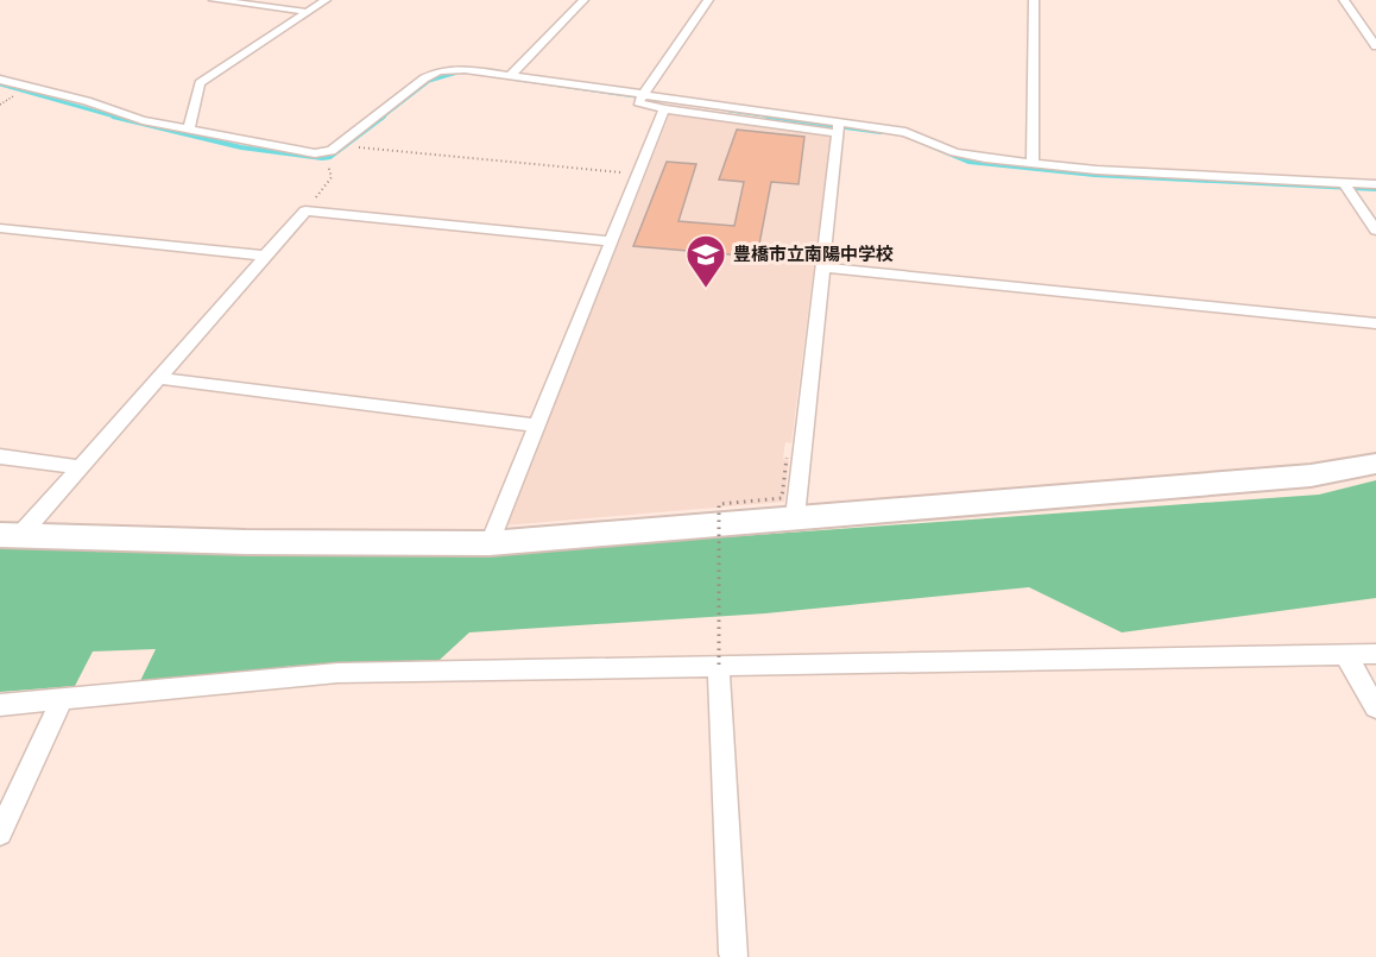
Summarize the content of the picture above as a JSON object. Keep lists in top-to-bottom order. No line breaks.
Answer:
{"places":{"school or university":["豊橋市立南陽中学校"]}}
